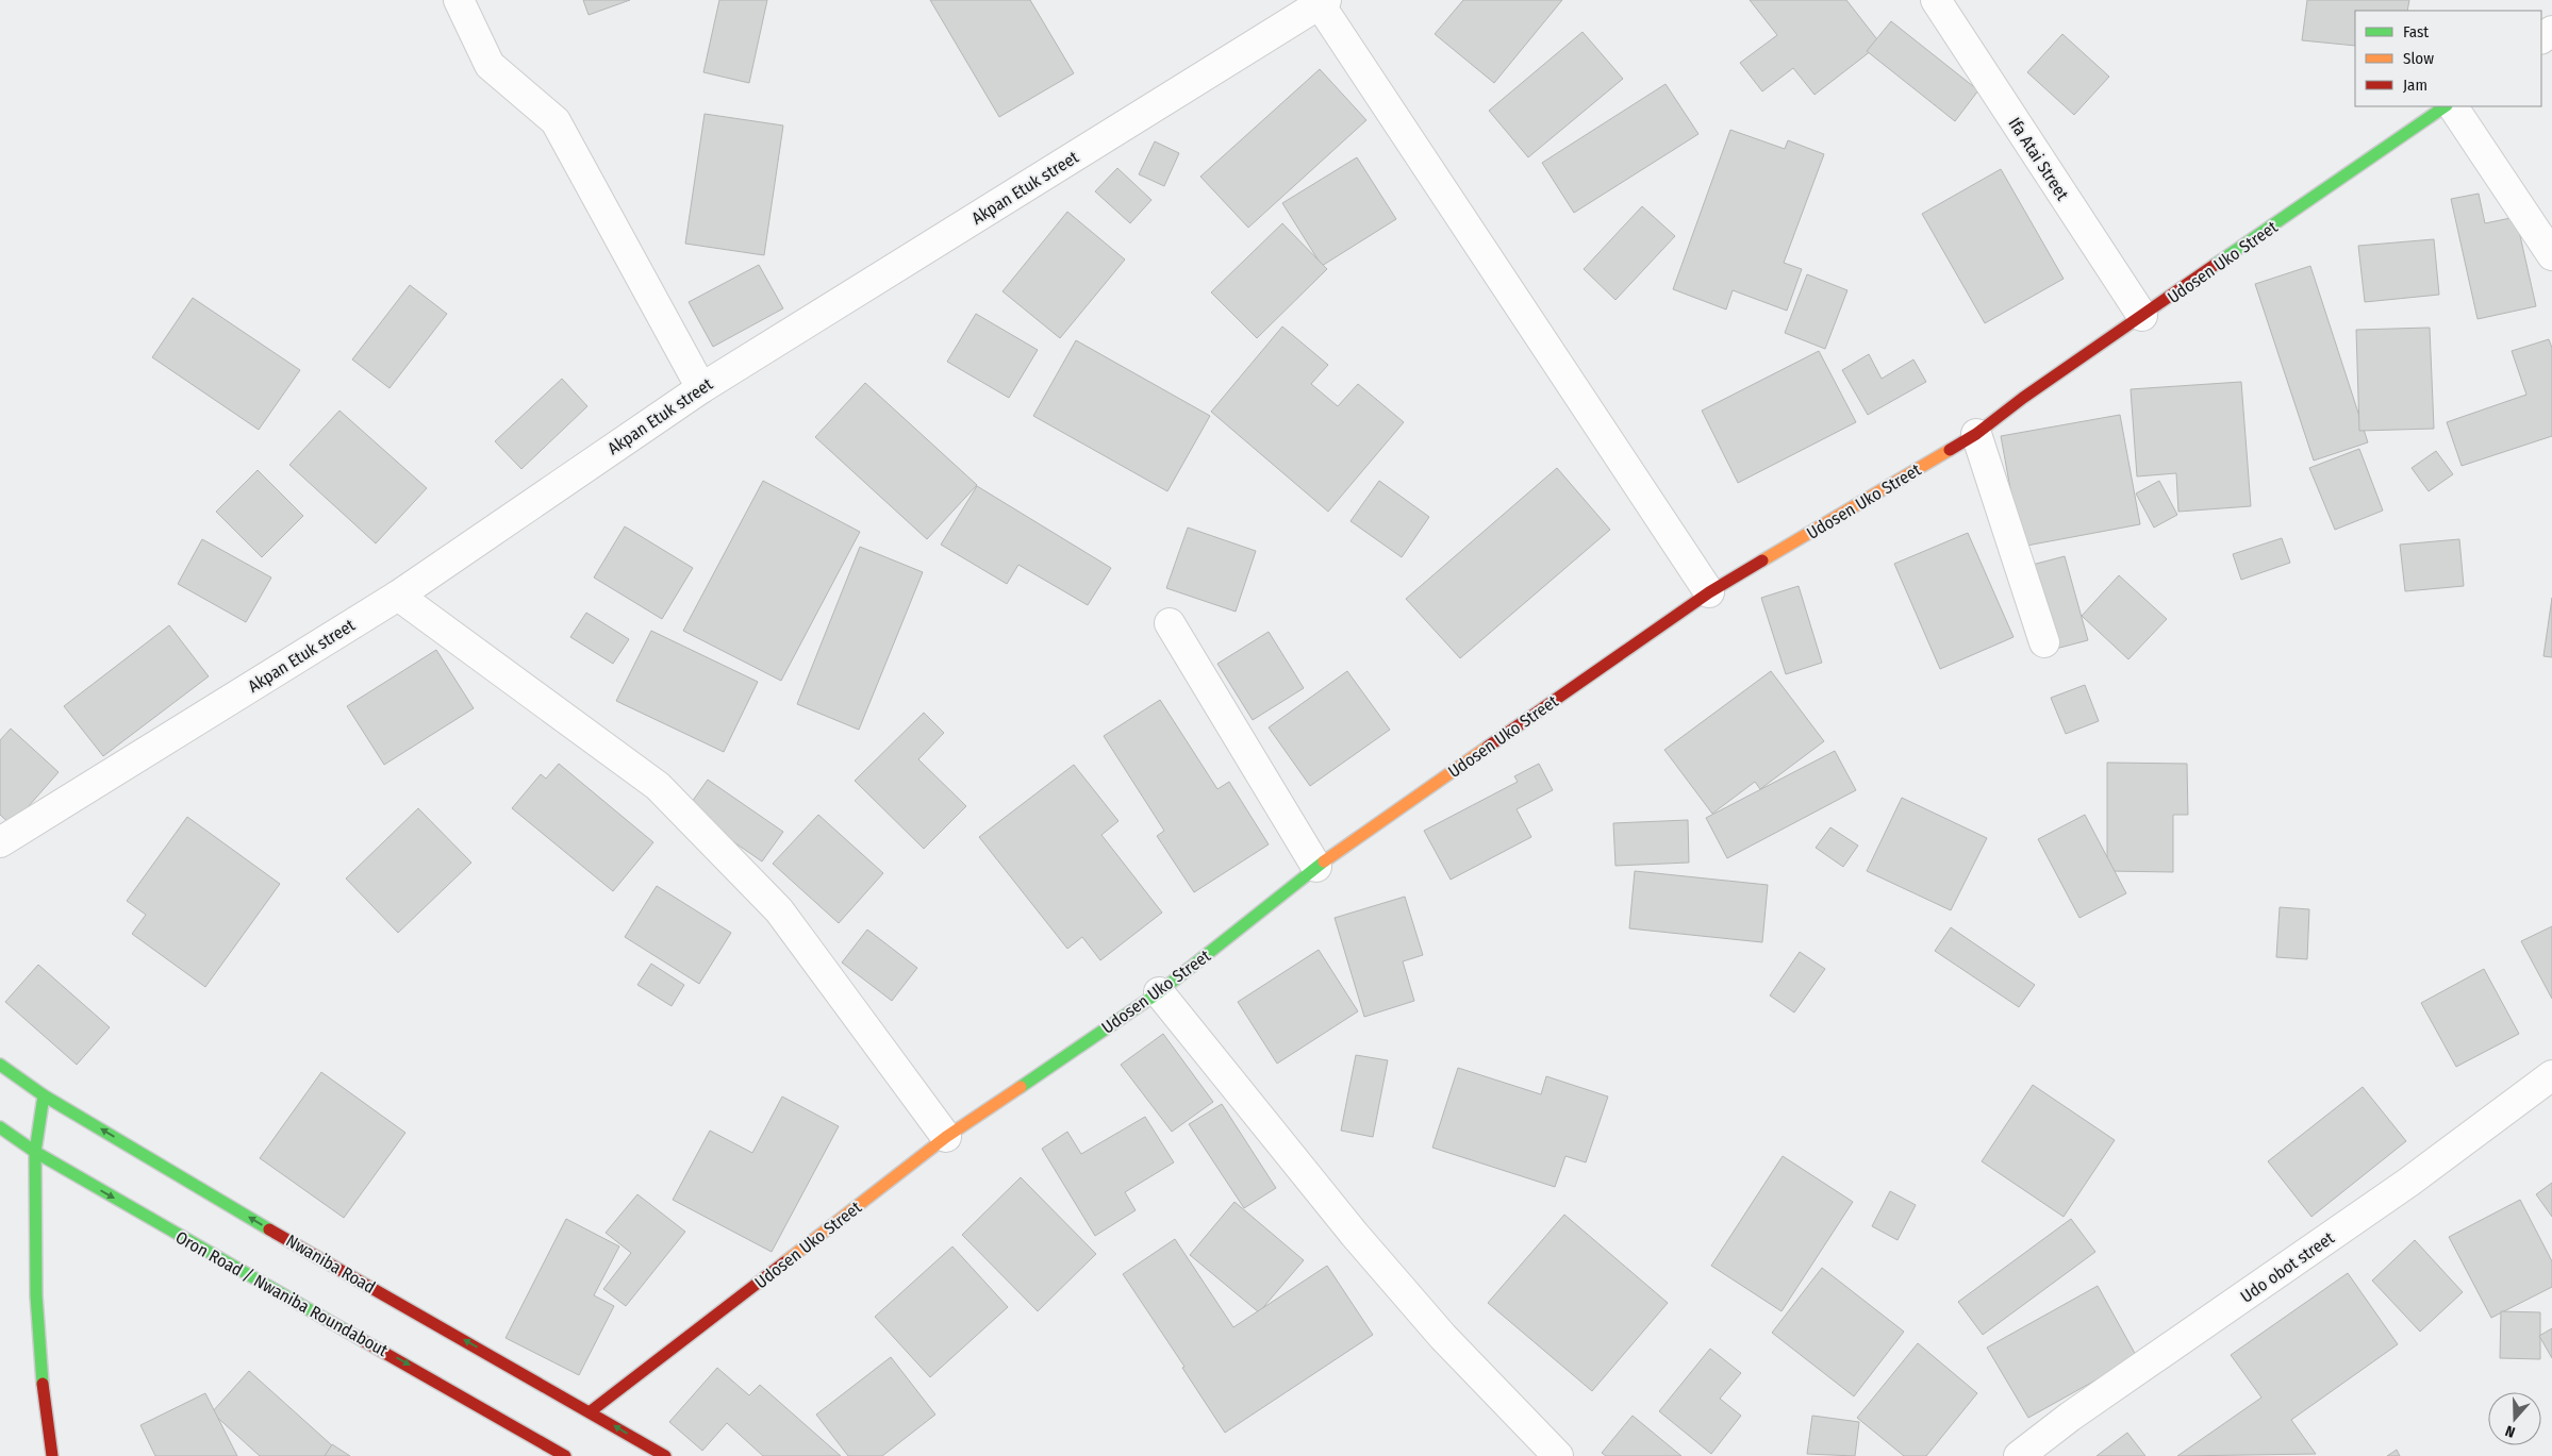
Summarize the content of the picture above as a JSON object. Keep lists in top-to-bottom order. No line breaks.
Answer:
{"streets":{"street":["Ifa Atai Street","Akpan Etuk street","Udosen Uko Street","Nwaniba Road","Udo obot street","Oron Road / Nwaniba Roundabout"]},"crossings":[["Ifa Atai Street","Udosen Uko Street"],["Udosen Uko Street","Nwaniba Road"]],"one_way":["Nwaniba Road","Oron Road / Nwaniba Roundabout"],"legend":["Fast","Slow","Jam"],"north":"bottom"}
